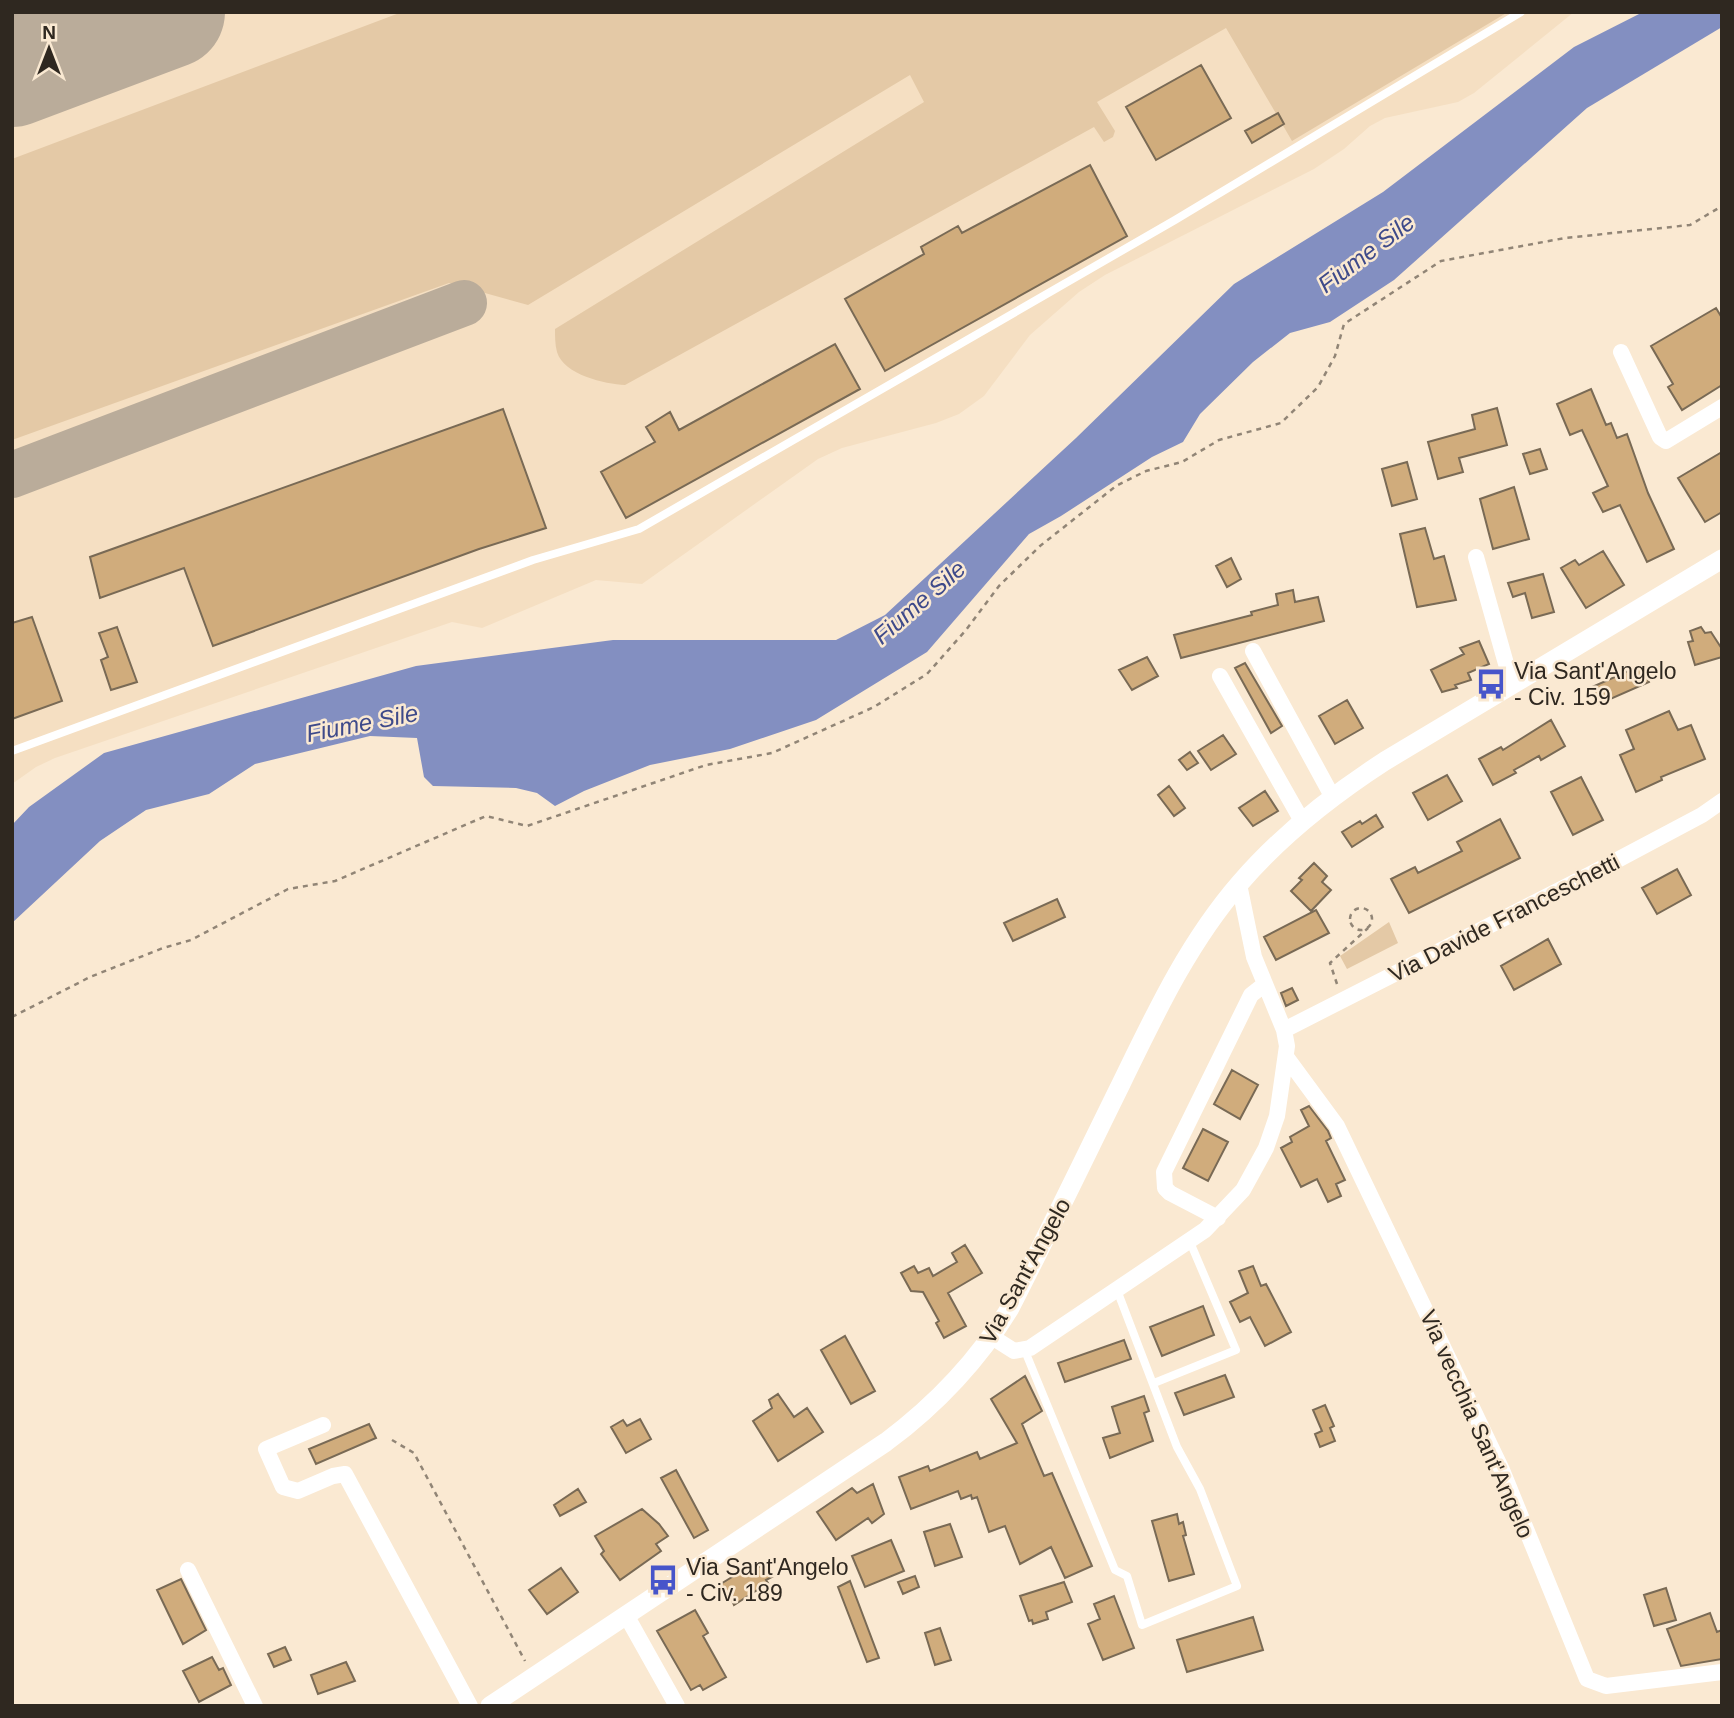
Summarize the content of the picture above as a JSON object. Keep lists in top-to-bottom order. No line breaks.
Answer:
{"streets":{"street":["Via Davide Franceschetti","Via Sant'Angelo","Via vecchia Sant'Angelo"]},"crossings":[["Via Davide Franceschetti","Via vecchia Sant'Angelo"],["Via Sant'Angelo","Via vecchia Sant'Angelo"]],"water":["Fiume Sile"],"places":{"bus stop":["Via Sant'Angelo - Civ. 159","Via Sant'Angelo - Civ. 189"]},"north":"top"}
